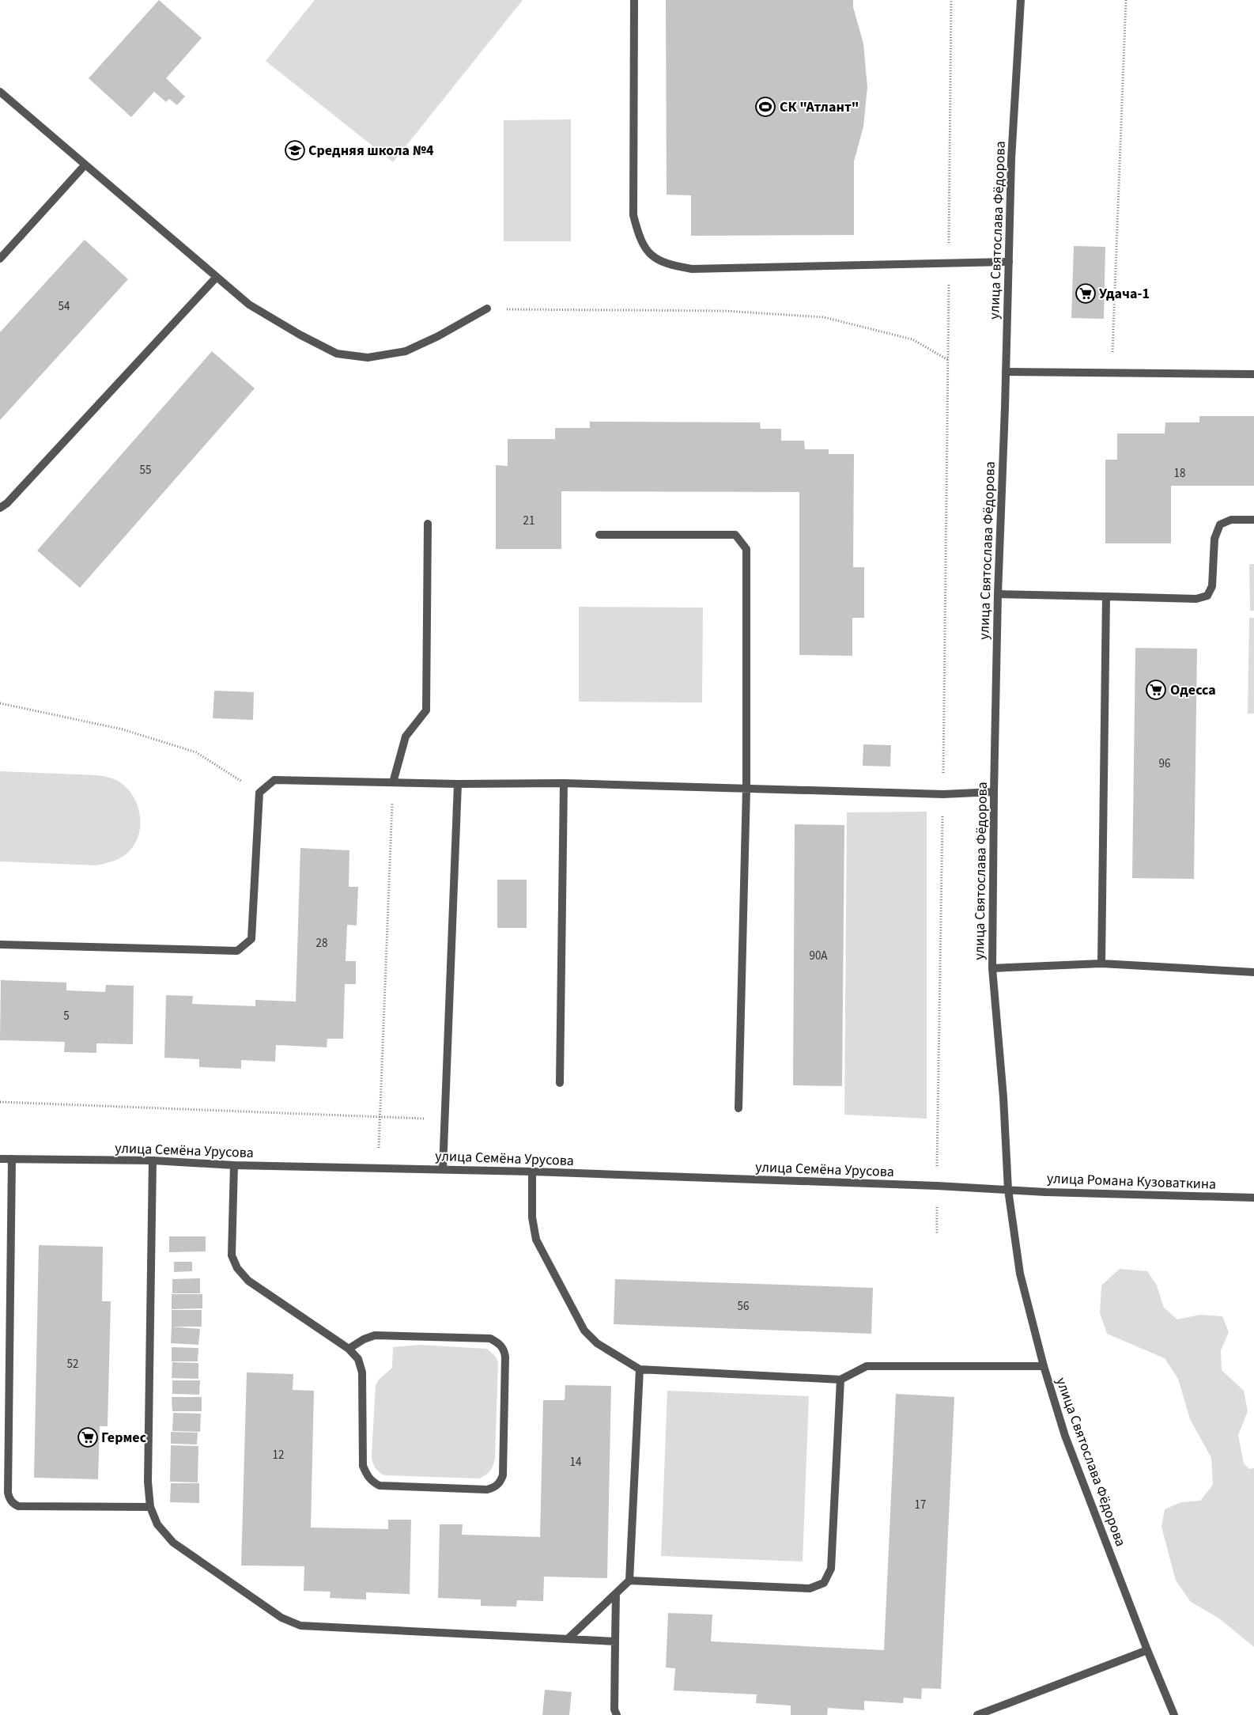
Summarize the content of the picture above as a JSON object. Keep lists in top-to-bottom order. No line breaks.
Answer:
{"streets":{"street":["улица Святослава Фёдорова","улица Семёна Урусова","улица Романа Кузоваткина"]},"crossings":[["улица Святослава Фёдорова","улица Семёна Урусова"],["улица Святослава Фёдорова","улица Романа Кузоваткина"],["улица Семёна Урусова","улица Романа Кузоваткина"]],"places":{"sports":["СК \"Атлант\""],"school or university":["Средняя школа №4"],"supermarket":["Удача-1","Одесса","Гермес"]},"house_numbers":["54","55","18","21","96","28","90А","5","56","52","12","14","17"]}
